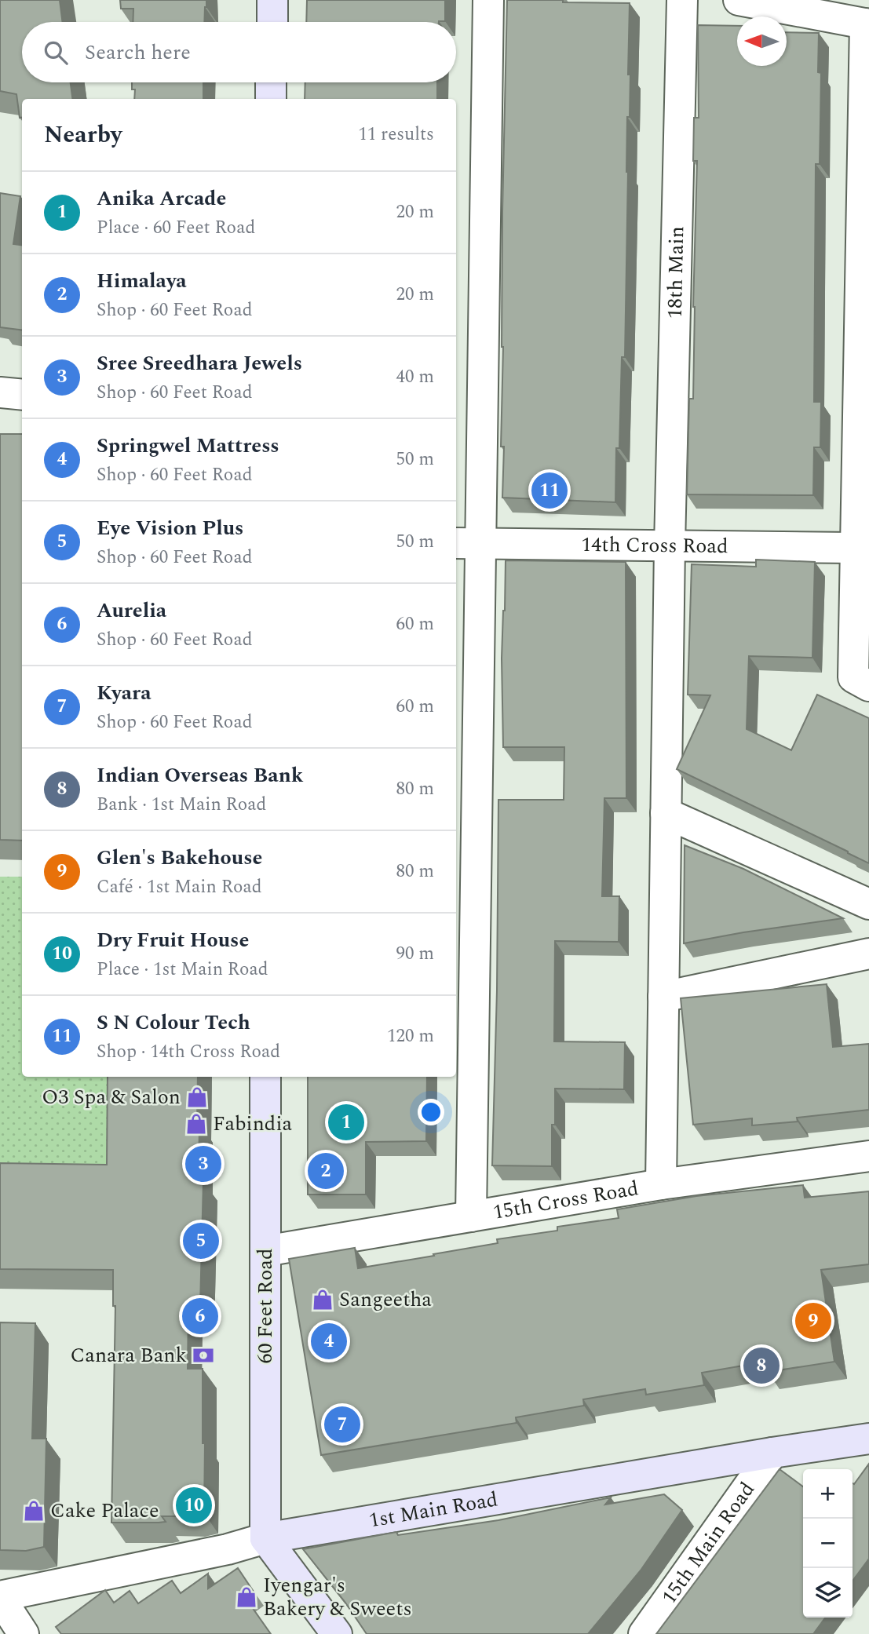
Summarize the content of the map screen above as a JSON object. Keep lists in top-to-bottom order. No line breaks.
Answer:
{"streets":{"street":["18th Main","14th Cross Road","15th Cross Road","60 Feet Road","1st Main Road","15th Main Road"]},"crossings":[["18th Main","14th Cross Road"],["18th Main","15th Cross Road"],["15th Cross Road","60 Feet Road"],["60 Feet Road","1st Main Road"],["1st Main Road","15th Main Road"]],"places":{"shop":["O3 Spa & Salon","Fabindia","Sangeetha","Cake Palace","Iyengar's Bakery & Sweets"],"bank":["Canara Bank"]},"north":"left","page":{"search":"Search here","heading":["Nearby","11 results"],"list":[{"mark":"1","name":"Anika Arcade","note":"Place · 60 Feet Road","value":"20 m"},{"mark":"2","name":"Himalaya","note":"Shop · 60 Feet Road","value":"20 m"},{"mark":"3","name":"Sree Sreedhara Jewels","note":"Shop · 60 Feet Road","value":"40 m"},{"mark":"4","name":"Springwel Mattress","note":"Shop · 60 Feet Road","value":"50 m"},{"mark":"5","name":"Eye Vision Plus","note":"Shop · 60 Feet Road","value":"50 m"},{"mark":"6","name":"Aurelia","note":"Shop · 60 Feet Road","value":"60 m"},{"mark":"7","name":"Kyara","note":"Shop · 60 Feet Road","value":"60 m"},{"mark":"8","name":"Indian Overseas Bank","note":"Bank · 1st Main Road","value":"80 m"},{"mark":"9","name":"Glen's Bakehouse","note":"Café · 1st Main Road","value":"80 m"},{"mark":"10","name":"Dry Fruit House","note":"Place · 1st Main Road","value":"90 m"},{"mark":"11","name":"S N Colour Tech","note":"Shop · 14th Cross Road","value":"120 m"}],"pins":["11","1","3","2","5","6","9","4","8","7","10"],"map_buttons":["+","−"]}}
